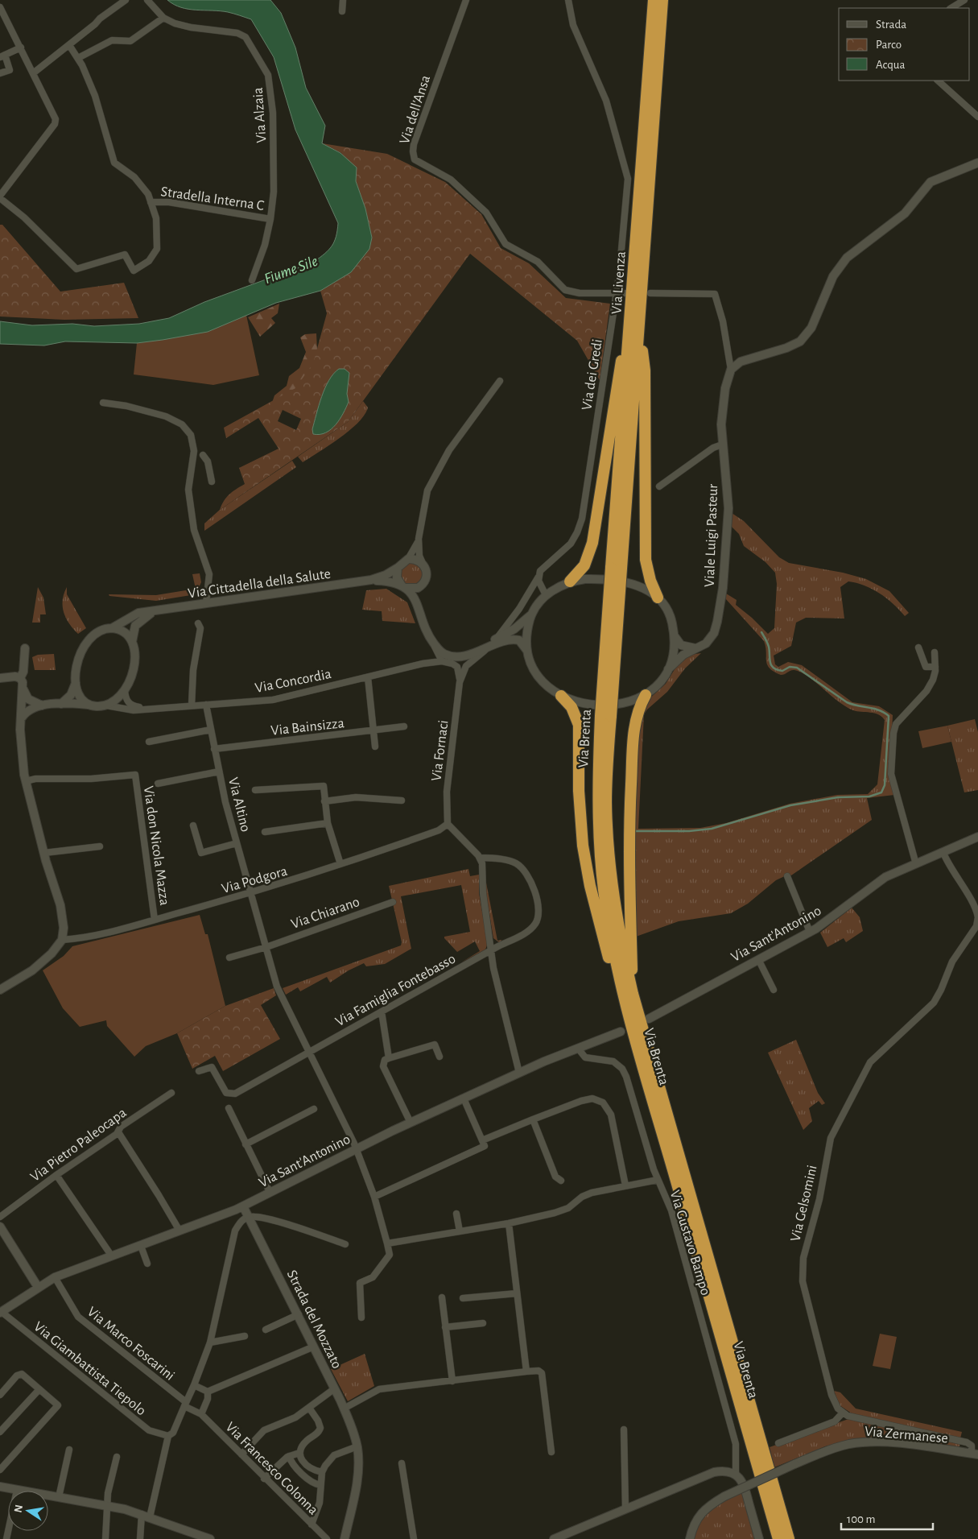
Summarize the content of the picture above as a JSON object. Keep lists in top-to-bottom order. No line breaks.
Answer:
{"streets":{"highway":["Via Livenza","Via Brenta"],"street":["Via dell'Ansa","Via Alzaia","Stradella Interna C","Via dei Gredi","Viale Luigi Pasteur","Via Cittadella della Salute","Via Concordia","Via Bainsizza","Via Fornaci","Via Altino","Via don Nicola Mazza","Via Podgora","Via Chiarano","Via Sant'Antonino","Via Famiglia Fontebasso","Via Pietro Paleocapa","Via Gelsomini","Via Gustavo Bampo","Strada del Mozzato","Via Marco Foscarini","Via Giambattista Tiepolo","Via Zermanese","Via Francesco Colonna"]},"crossings":[["Via dell'Ansa","Via dei Gredi"],["Via Alzaia","Stradella Interna C"],["Via Livenza","Via Brenta"],["Via Cittadella della Salute","Via Concordia"],["Via Concordia","Via Altino"],["Via Bainsizza","Via Altino"],["Via Fornaci","Via Podgora"],["Via Altino","Via Podgora"],["Via Altino","Via Chiarano"],["Via Altino","Via Sant'Antonino"],["Via Altino","Via Famiglia Fontebasso"],["Via don Nicola Mazza","Via Podgora"],["Via Sant'Antonino","Via Gelsomini"],["Via Sant'Antonino","Via Gustavo Bampo"],["Via Sant'Antonino","Strada del Mozzato"],["Via Sant'Antonino","Via Marco Foscarini"],["Via Sant'Antonino","Via Giambattista Tiepolo"],["Via Marco Foscarini","Via Francesco Colonna"]],"water":["Fiume Sile"],"legend":["Strada","Parco","Acqua"],"scale_bar":"100 m","north":"left"}
